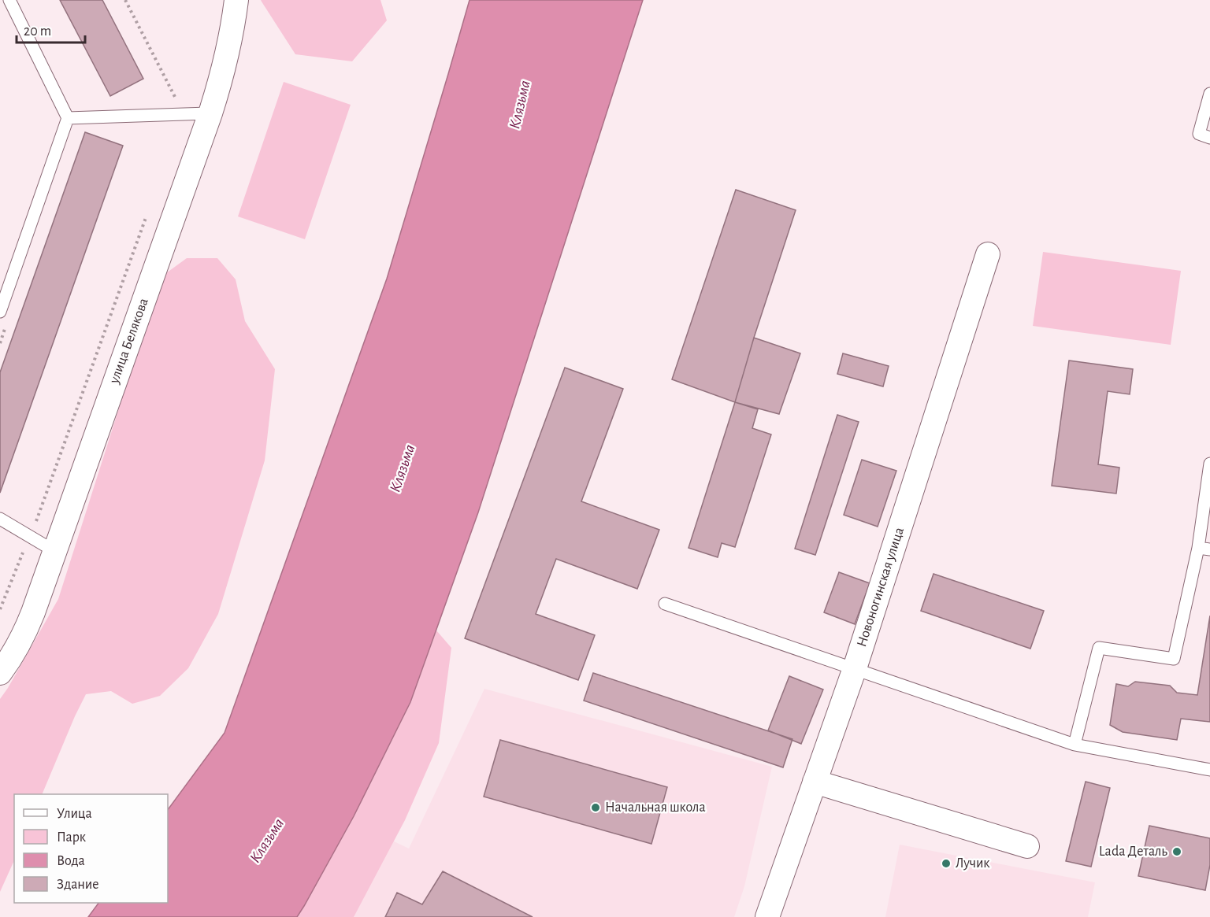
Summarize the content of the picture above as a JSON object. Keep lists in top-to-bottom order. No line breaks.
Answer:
{"streets":{"street":["улица Белякова","Новоногинская улица"]},"water":["Клязьма"],"places":["Начальная школа","Lada Деталь","Лучик"],"legend":["Улица","Парк","Вода","Здание"],"scale_bar":"20 m"}
